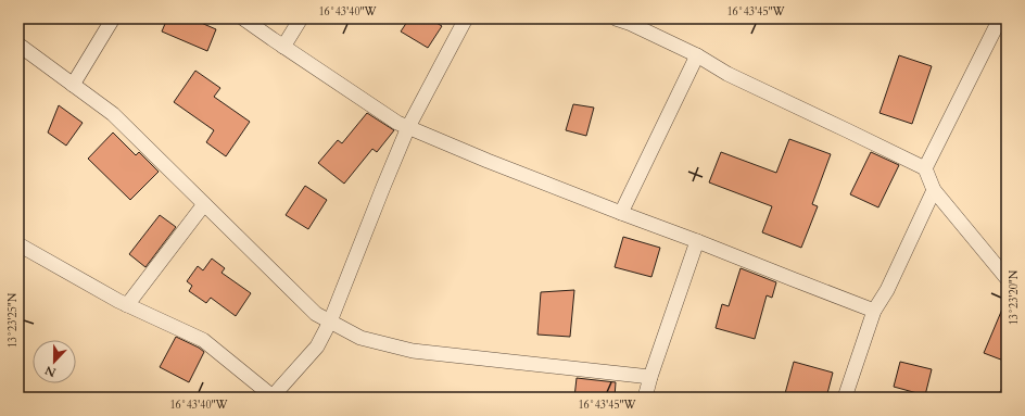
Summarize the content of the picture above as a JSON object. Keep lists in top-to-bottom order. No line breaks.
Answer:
{"north":"bottom","coordinates":["16°43'40\"W","16°43'45\"W","13°23'20\"N","13°23'25\"N"]}
